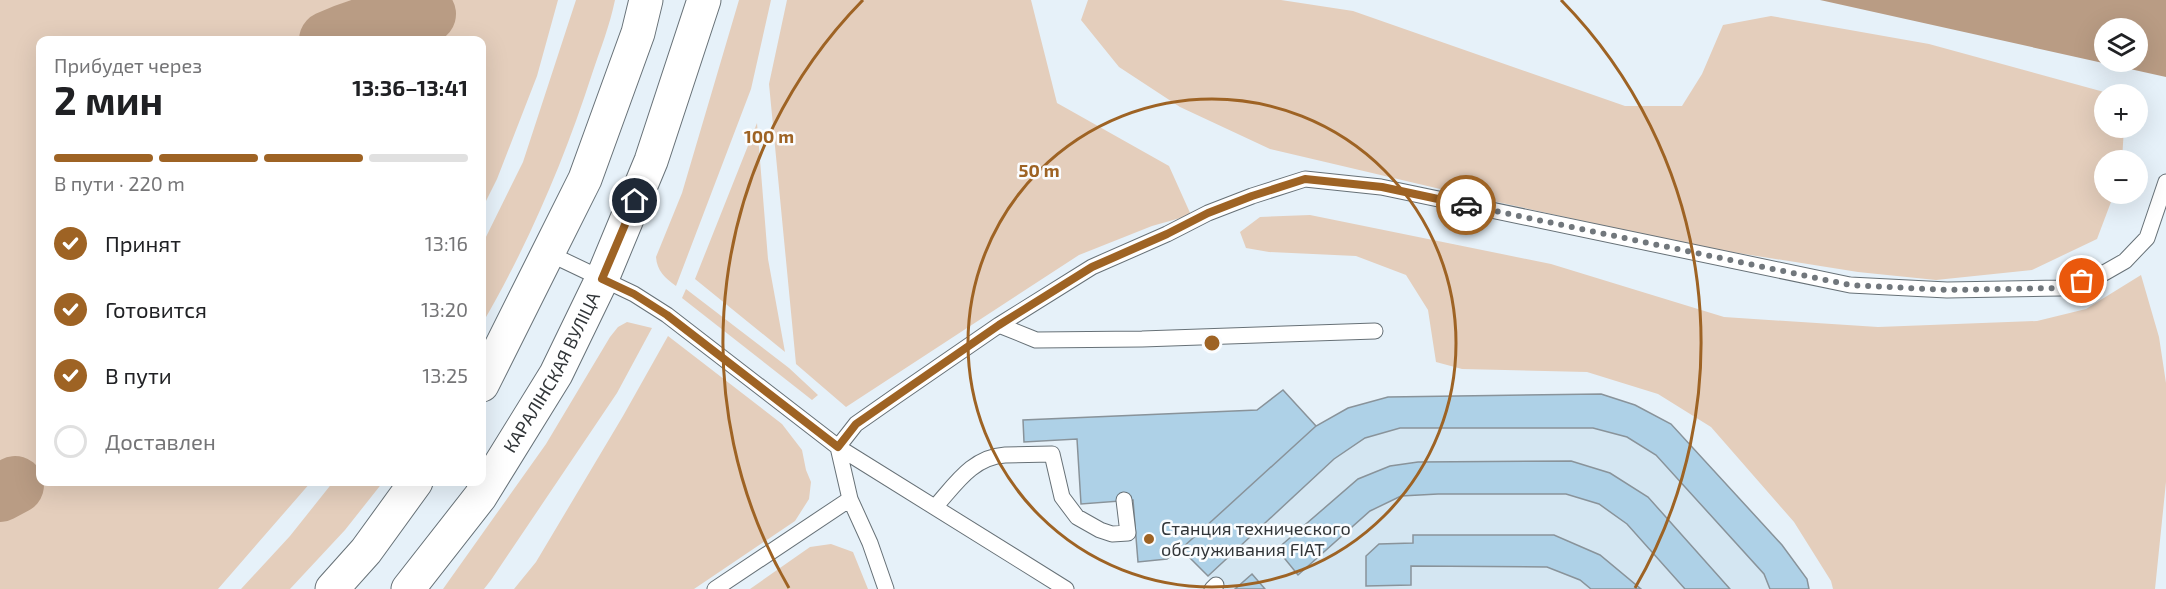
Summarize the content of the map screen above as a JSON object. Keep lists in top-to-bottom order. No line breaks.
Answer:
{"streets":{"main road":["КАРАЛІНСКАЯ ВУЛІЦА"]},"places":["Станция технического обслуживания FIAT"],"page":{"map_buttons":["+","−"],"heading":["2 мин","Прибудет через","13:36–13:41"],"bar":"В пути · 220 m","list":[["Принят","13:16"],["Готовится","13:20"],["В пути","13:25"],"Доставлен"]},"rings":["100 m","50 m"]}
